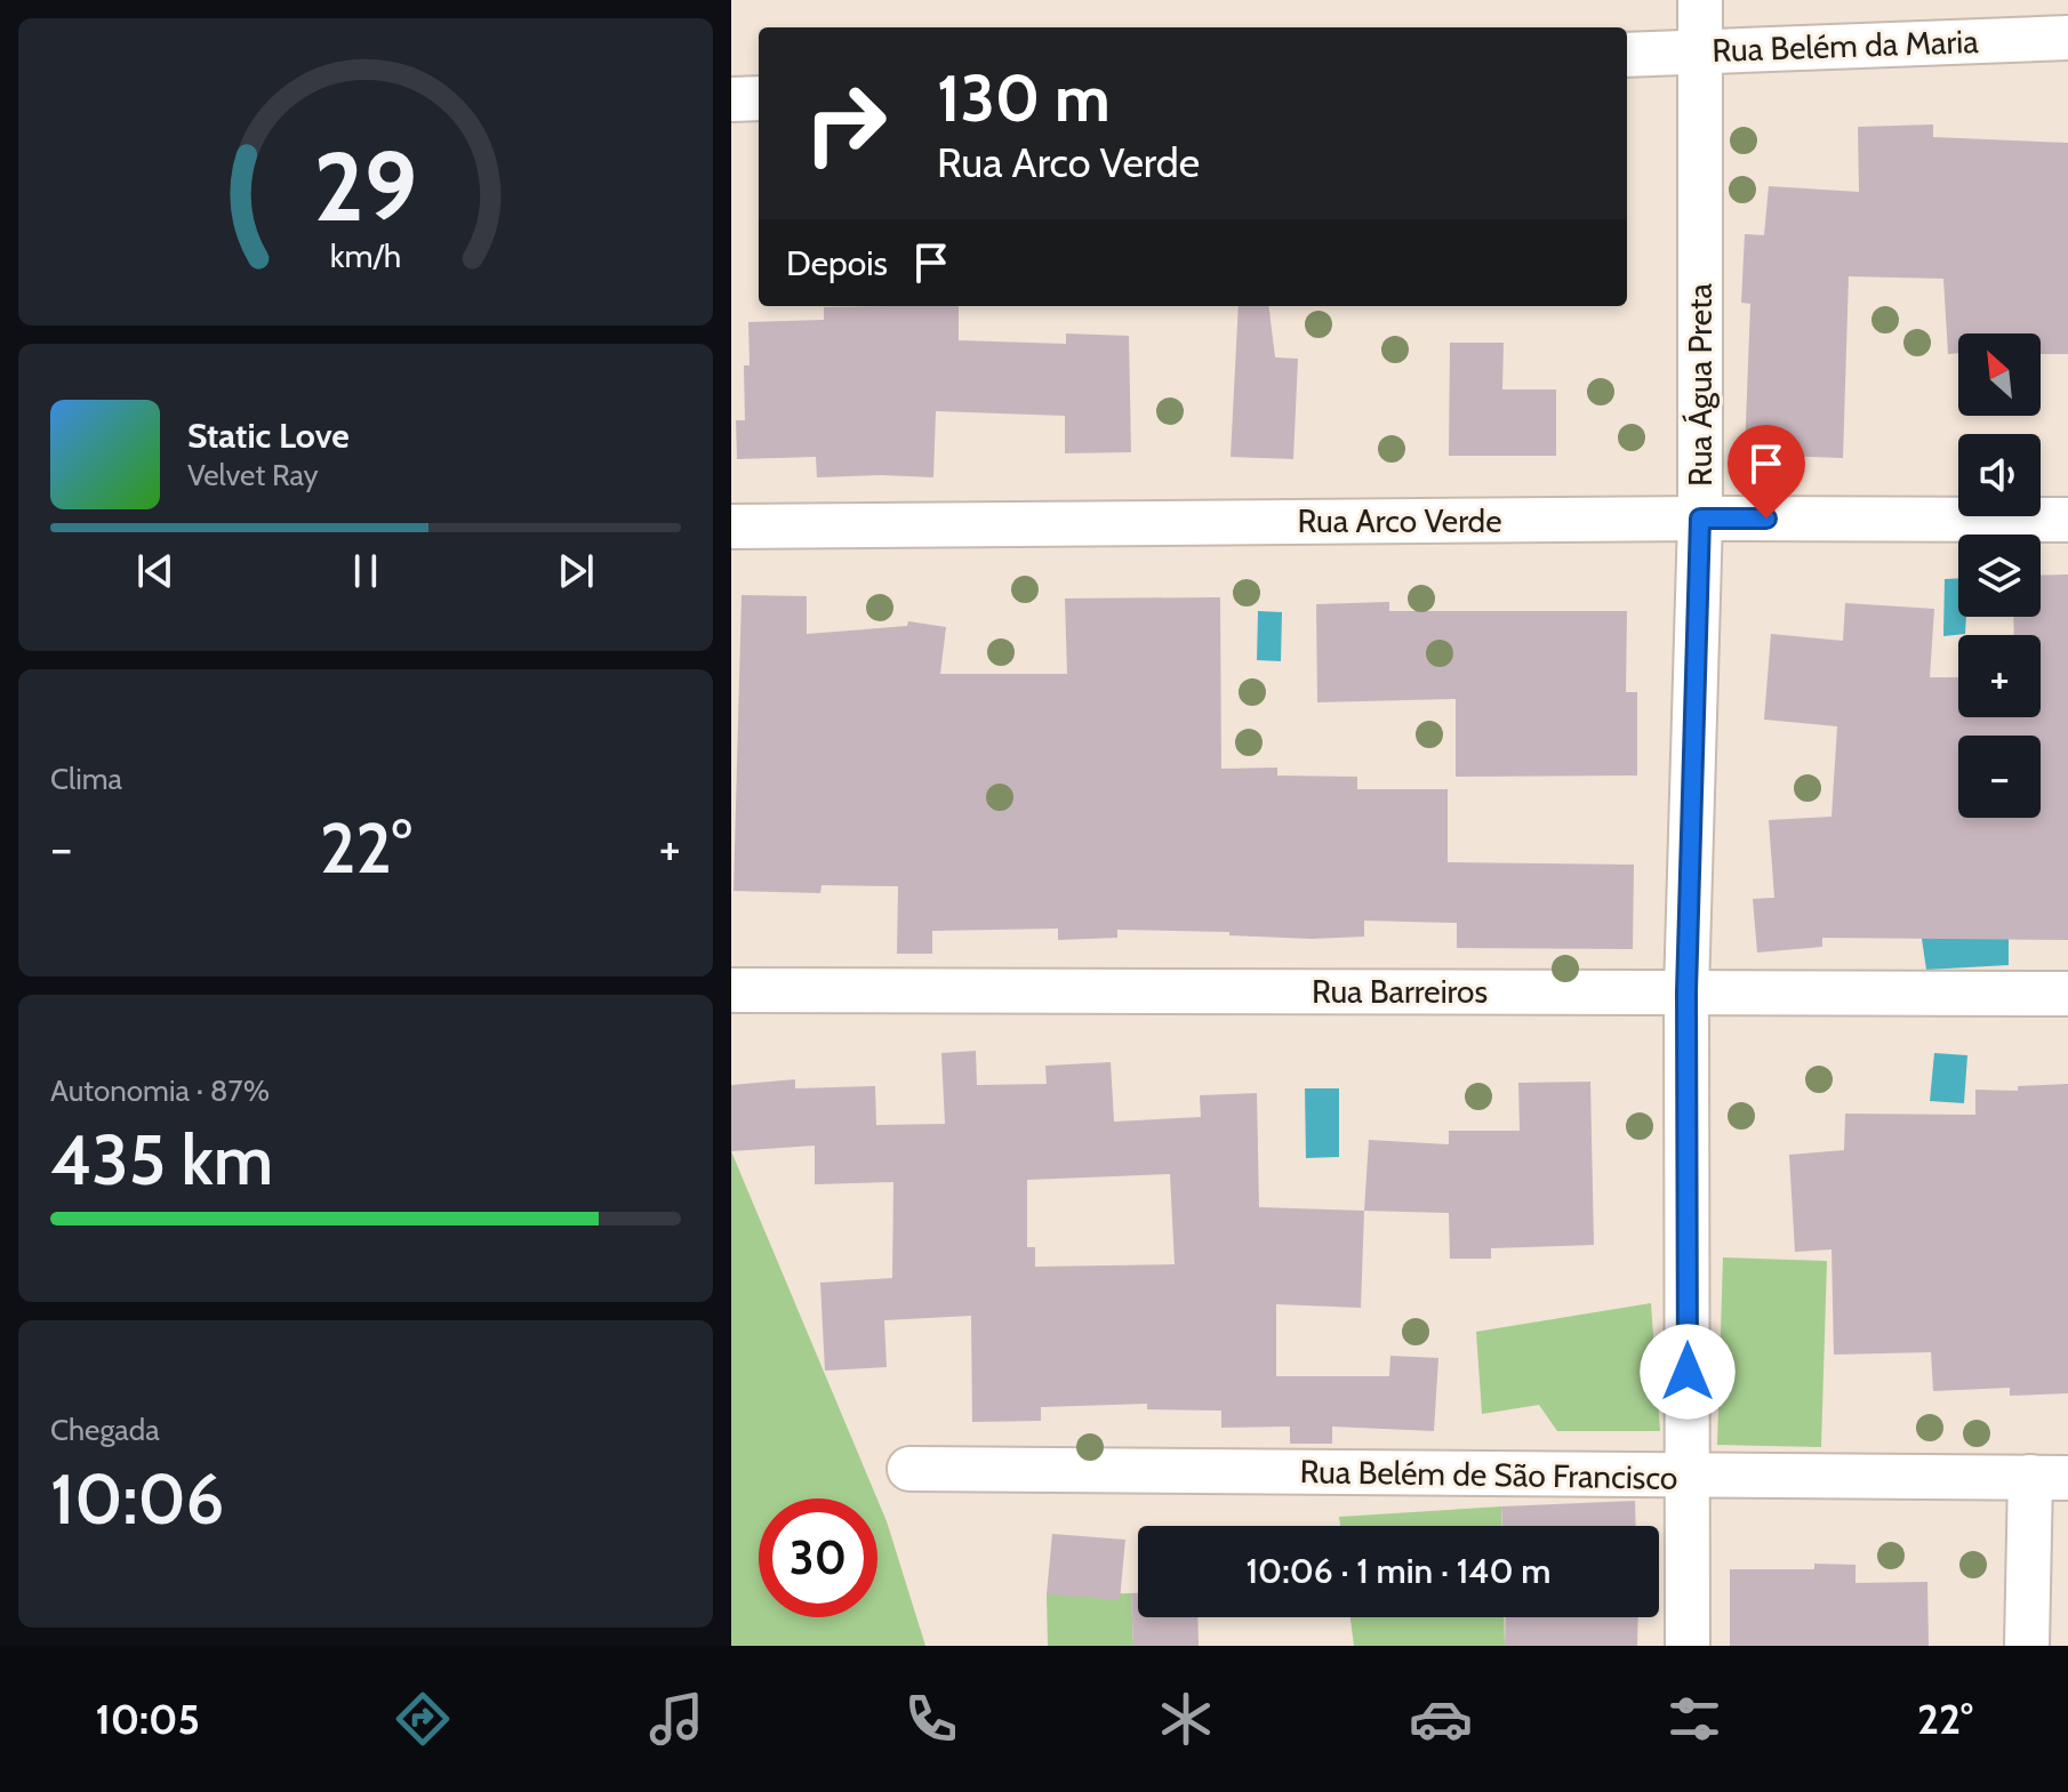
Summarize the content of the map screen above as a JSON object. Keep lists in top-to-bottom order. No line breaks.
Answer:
{"streets":{"street":["Rua Belém da Maria","Rua Água Preta","Rua Arco Verde","Rua Barreiros","Rua Belém de São Francisco"]},"crossings":[["Rua Belém da Maria","Rua Água Preta"],["Rua Água Preta","Rua Arco Verde"],["Rua Água Preta","Rua Barreiros"],["Rua Água Preta","Rua Belém de São Francisco"]],"north":"top left","page":{"turn":["130 m","Rua Arco Verde"],"then":"Depois","map_buttons":["+","−"],"song":["Static Love","Velvet Ray"],"tile":["Clima",["Autonomia · 87%","435 km"],["Chegada","10:06"]],"heat":["−","22°","+"],"limit":"30","trip":"10:06 · 1 min · 140 m","tabs":["10:05","22°"],"gauge":["29","km/h"]}}
